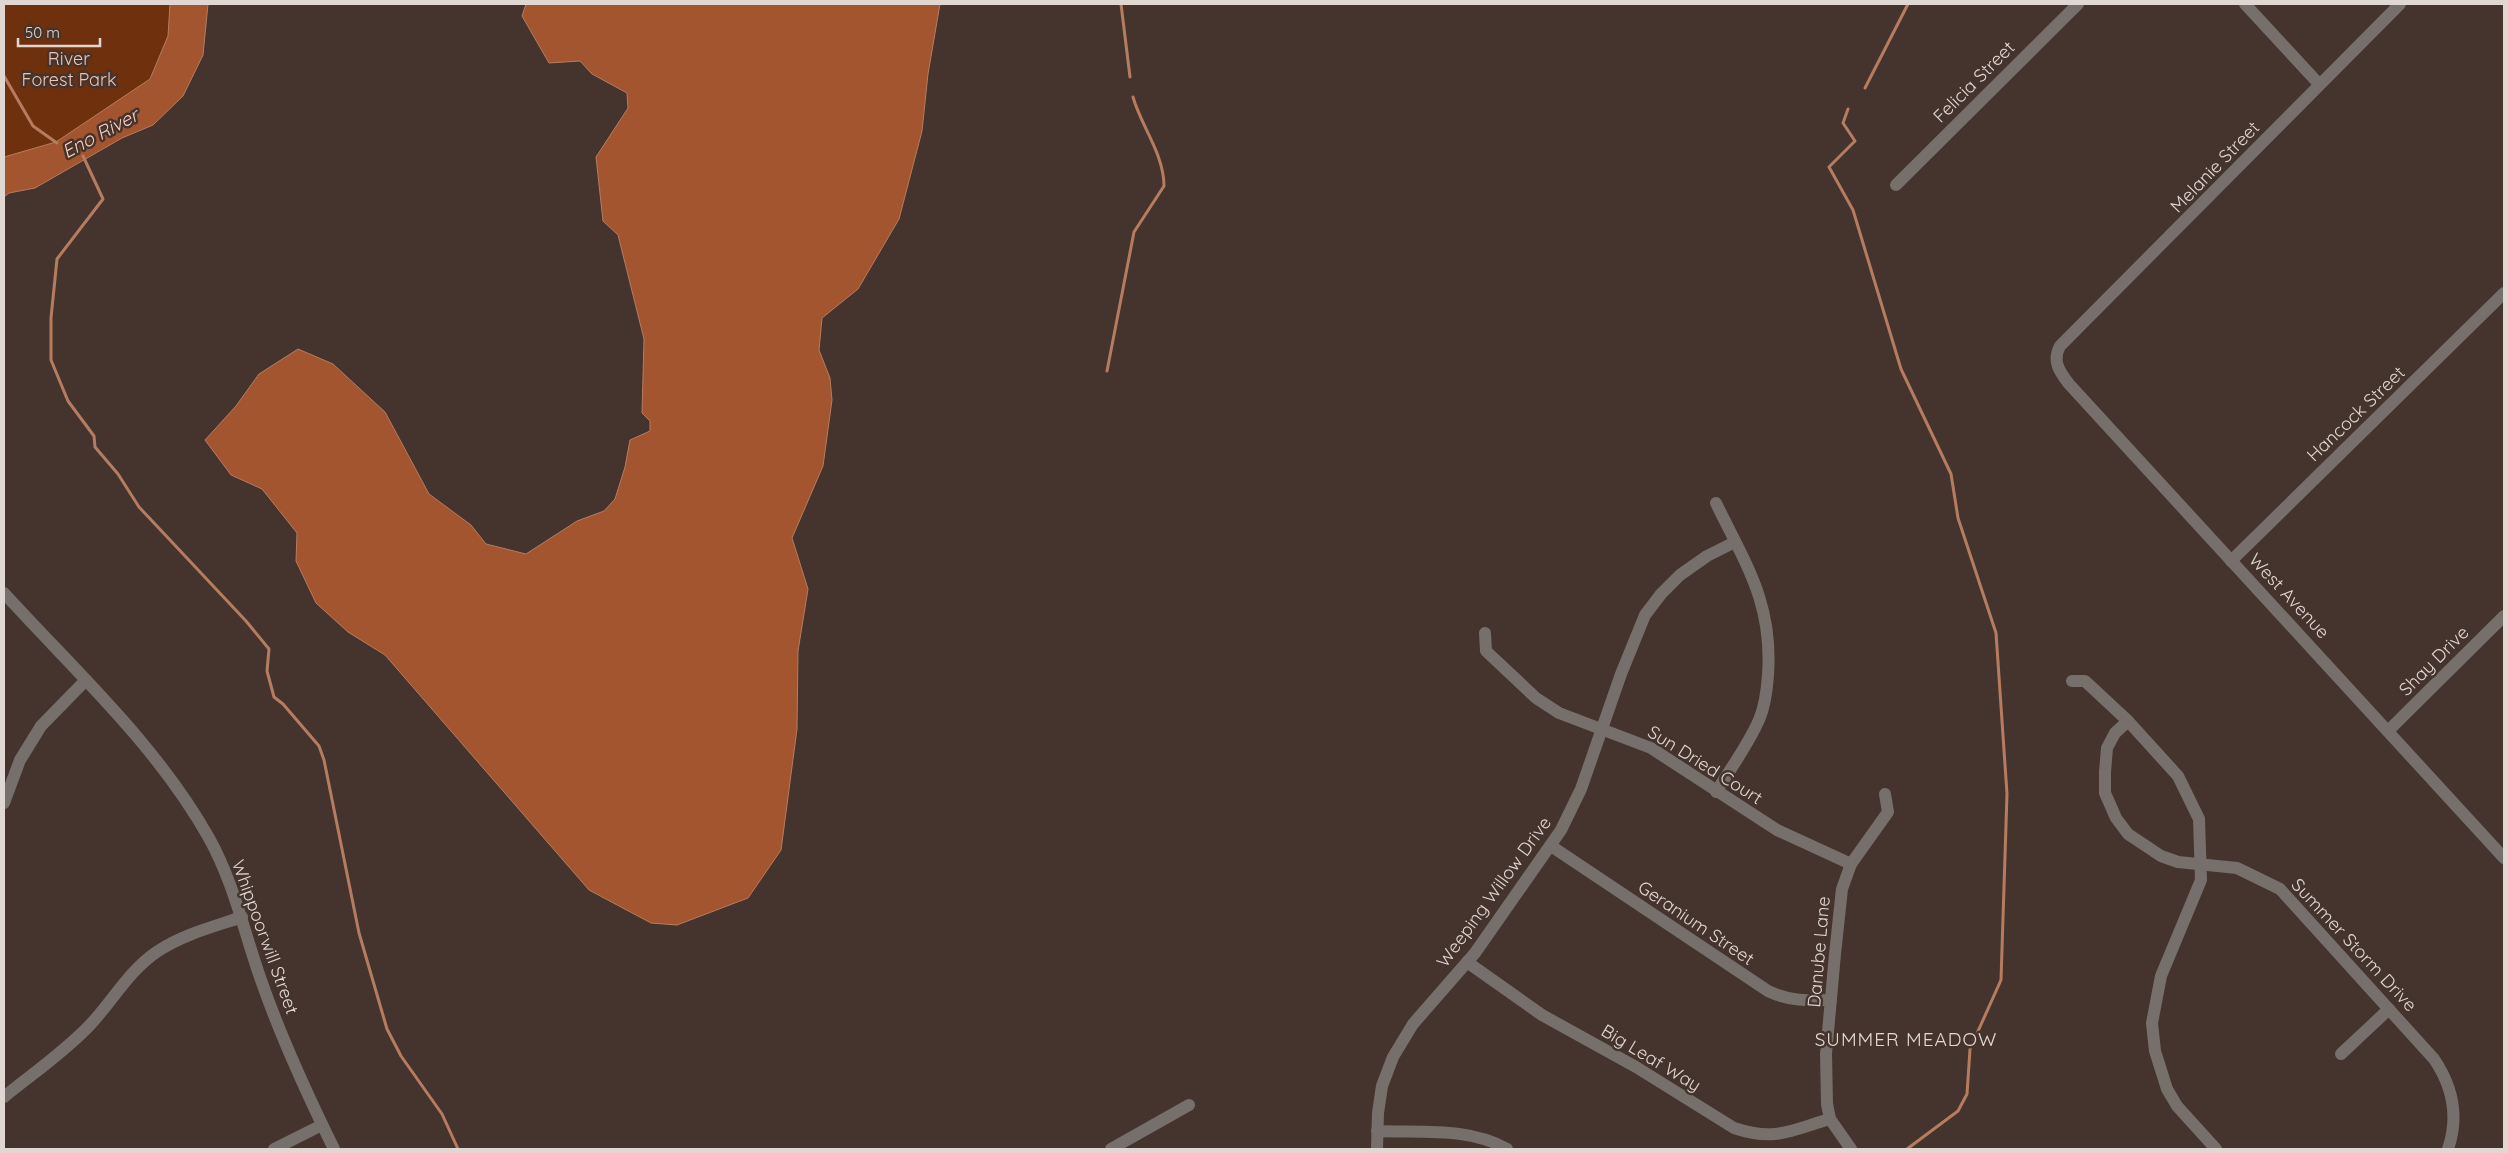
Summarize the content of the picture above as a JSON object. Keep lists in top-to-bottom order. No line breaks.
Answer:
{"streets":{"street":["Felicia Street","Melanie Street","Hancock Street","West Avenue","Shay Drive","Sun Dried Court","Weeping Willow Drive","Geranium Street","Whippoorwill Street","Summer Storm Drive","Danube Lane","Big Leaf Way"]},"crossings":[["Melanie Street","West Avenue"],["Hancock Street","West Avenue"],["West Avenue","Shay Drive"],["Sun Dried Court","Weeping Willow Drive"],["Sun Dried Court","Danube Lane"],["Weeping Willow Drive","Geranium Street"],["Weeping Willow Drive","Big Leaf Way"],["Geranium Street","Danube Lane"],["Danube Lane","Big Leaf Way"]],"districts":["SUMMER MEADOW"],"water":["Eno River"],"parks":["River Forest Park"],"scale_bar":"50 m"}
